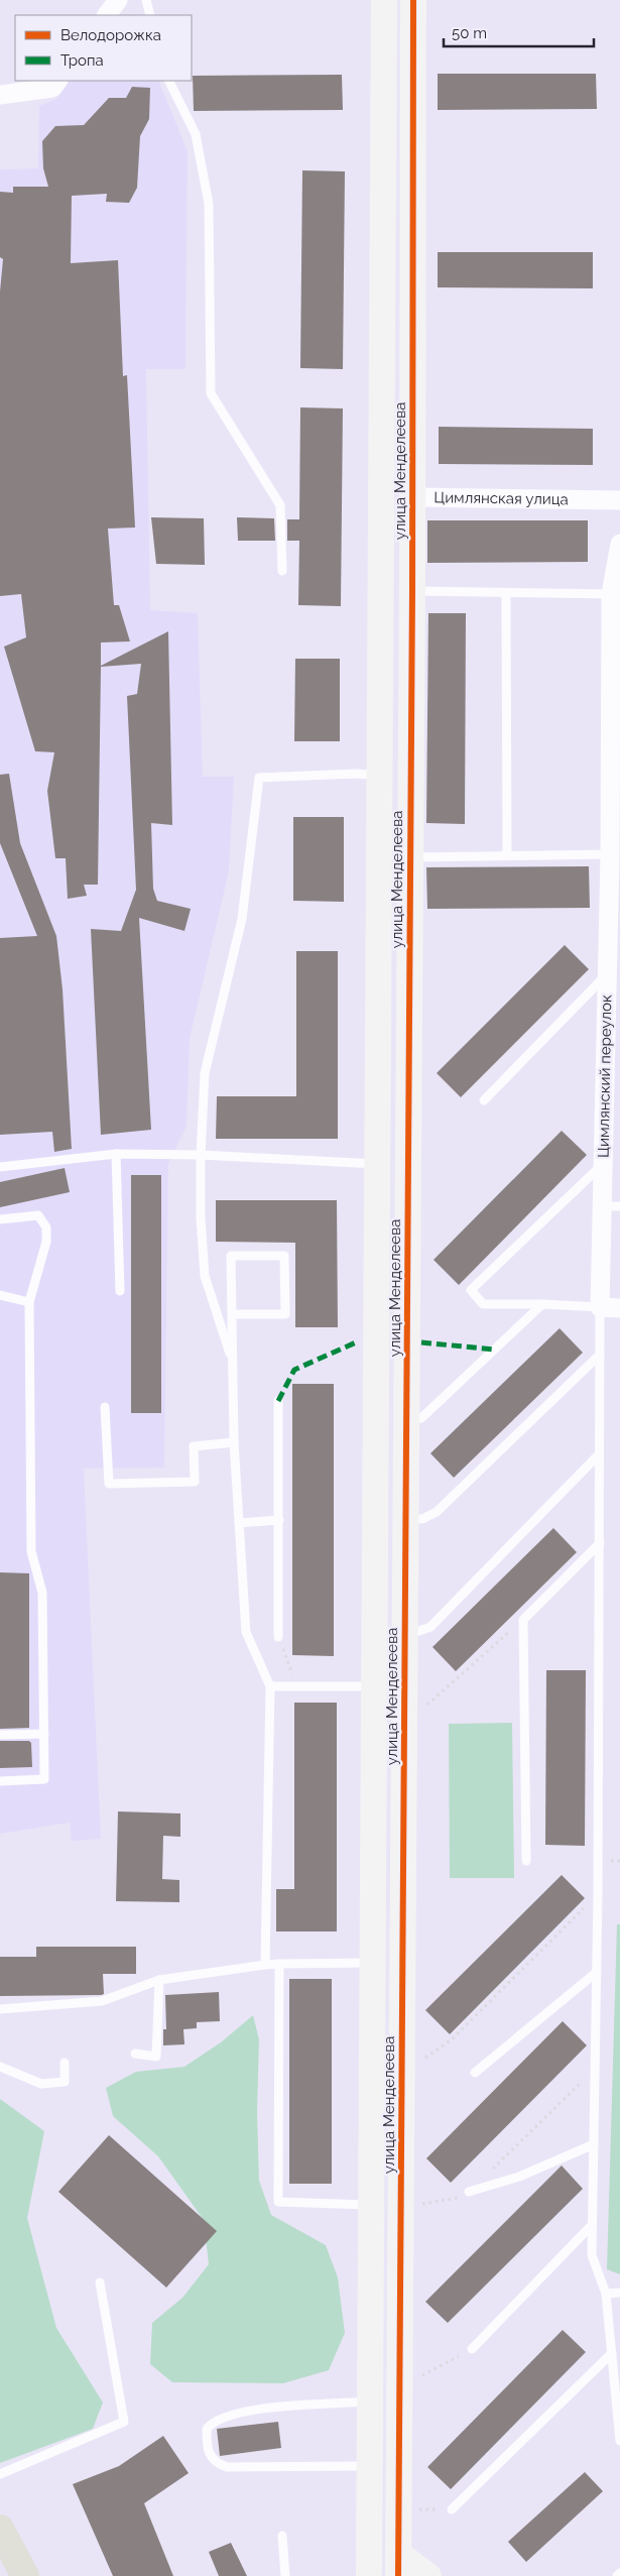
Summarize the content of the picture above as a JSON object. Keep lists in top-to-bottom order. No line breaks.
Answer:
{"streets":{"street":["улица Менделеева","Цимлянская улица","Цимлянский переулок"]},"crossings":[["улица Менделеева","Цимлянская улица"]],"legend":["Велодорожка","Тропа"],"scale_bar":"50 m"}
